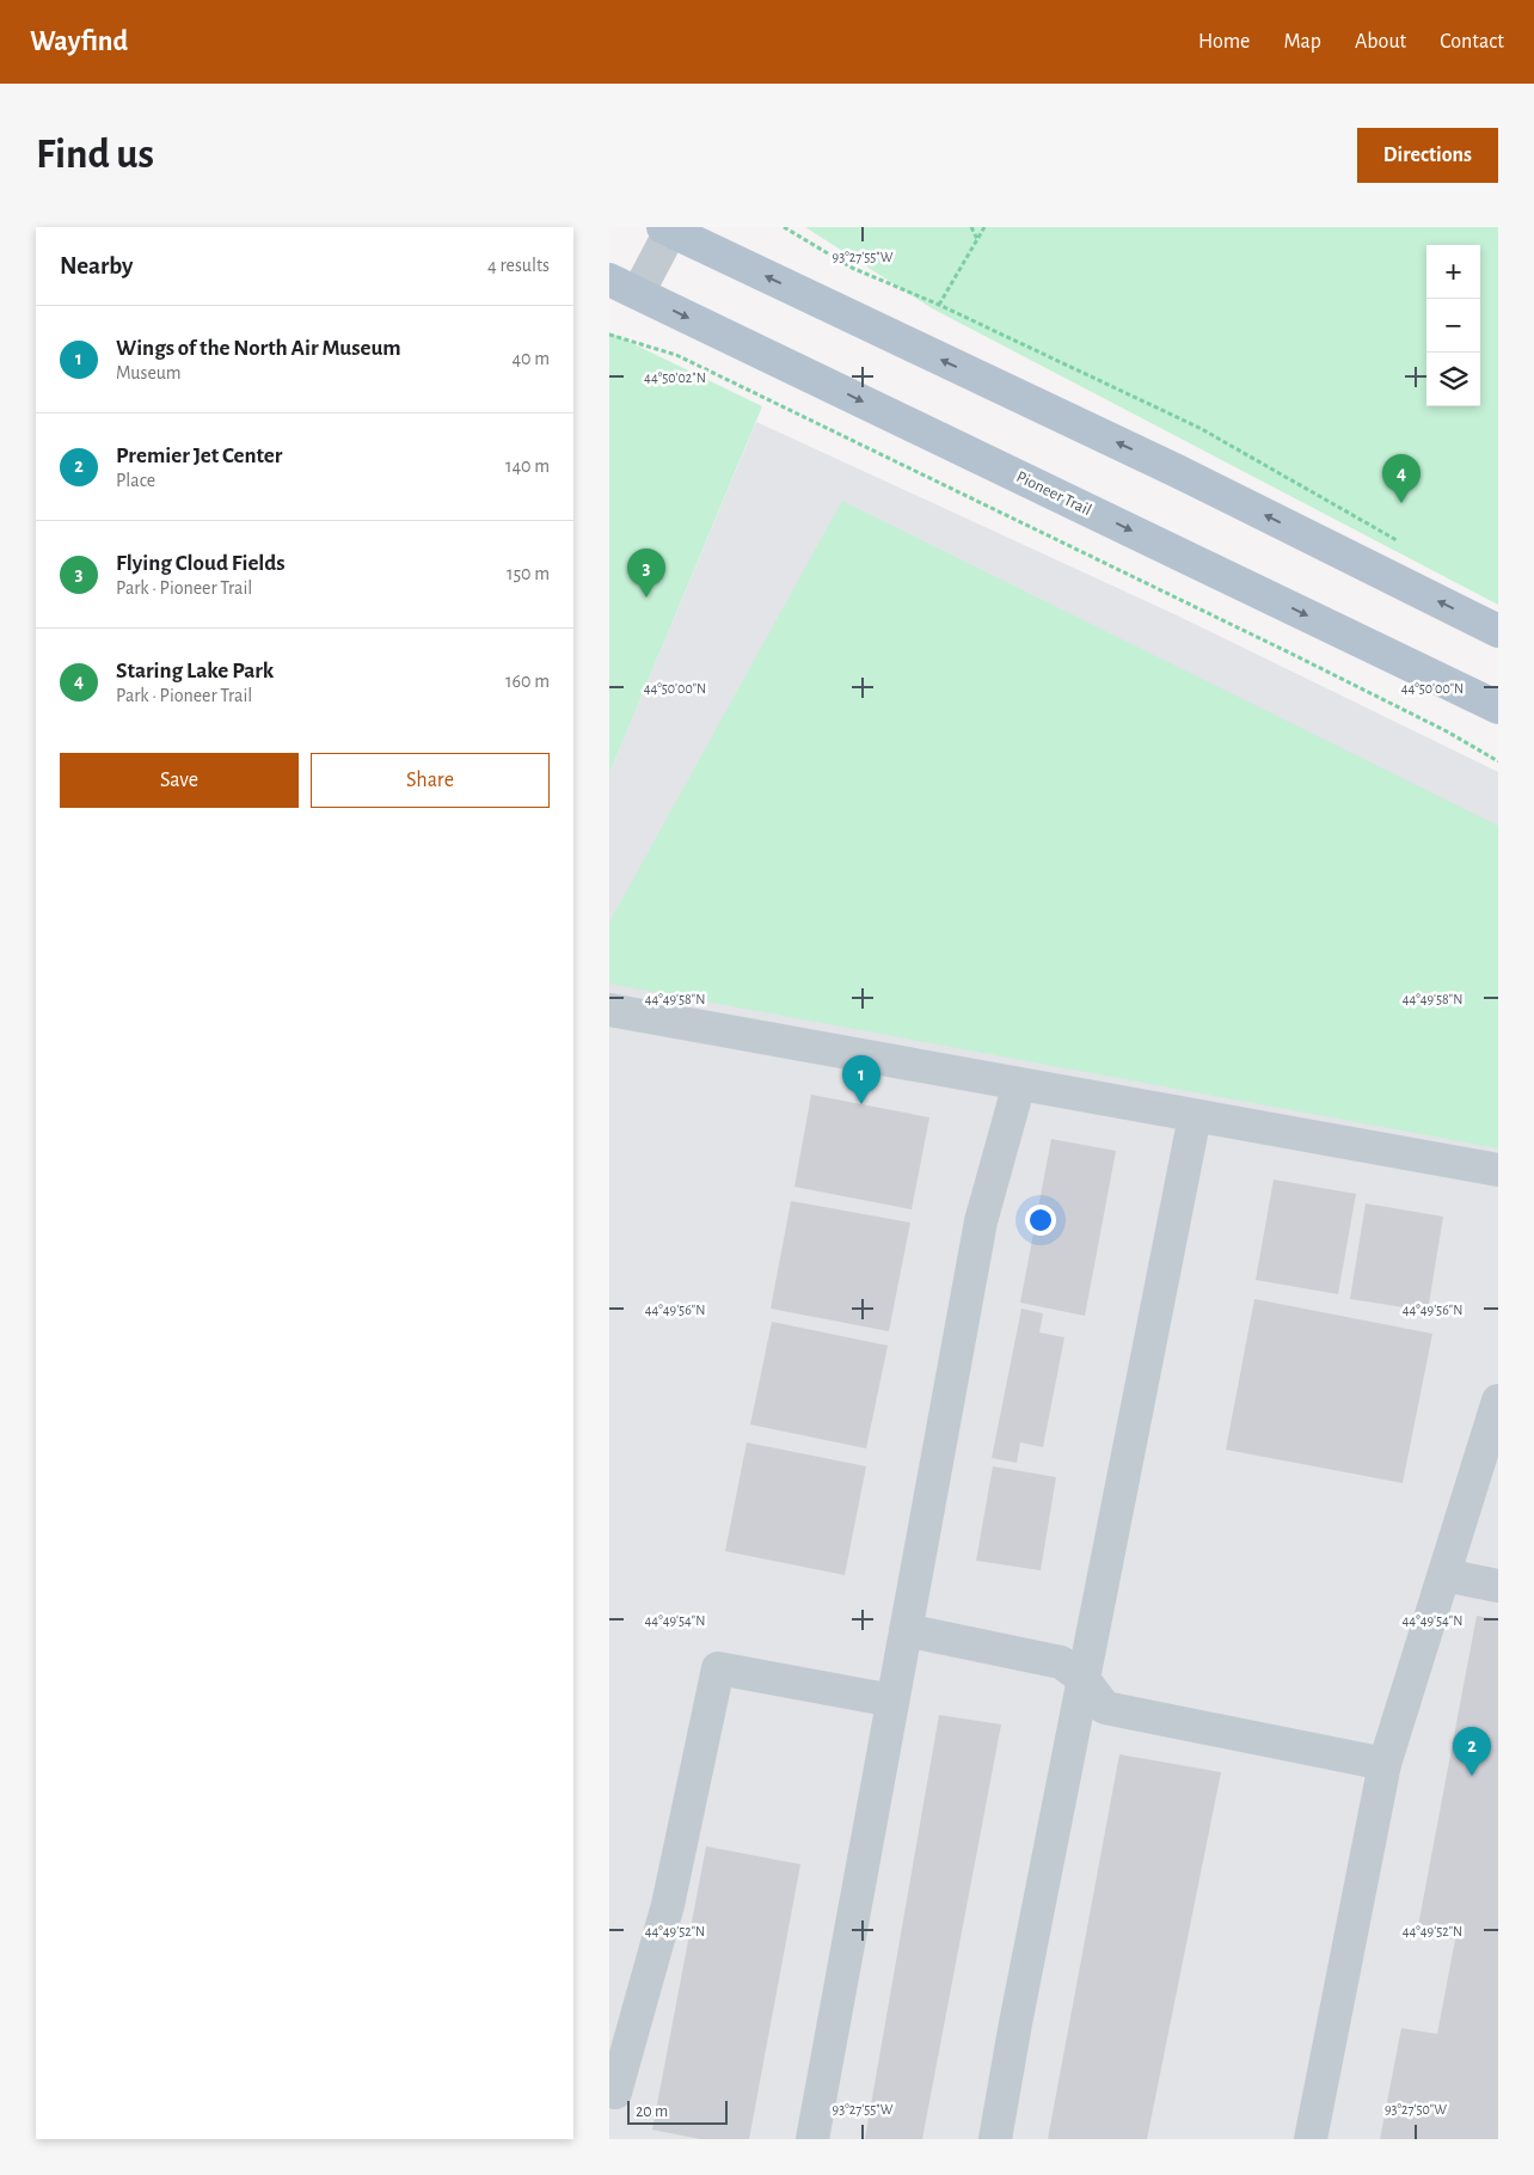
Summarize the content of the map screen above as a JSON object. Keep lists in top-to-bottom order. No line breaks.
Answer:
{"streets":{"main road":["Pioneer Trail"]},"scale_bar":"20 m","page":{"header":"Wayfind","nav":["Home","Map","About","Contact"],"buttons":["Directions",["Save","Share"]],"title":"Find us","heading":["Nearby","4 results"],"map_buttons":["+","−"],"list":[{"mark":"1","name":"Wings of the North Air Museum","note":"Museum","value":"40 m"},{"mark":"2","name":"Premier Jet Center","note":"Place","value":"140 m"},{"mark":"3","name":"Flying Cloud Fields","note":"Park · Pioneer Trail","value":"150 m"},{"mark":"4","name":"Staring Lake Park","note":"Park · Pioneer Trail","value":"160 m"}],"pins":["4","3","1","2"],"scale":"20 m"},"coordinates":["93°27'55\"W","44°50'02\"N","44°50'00\"N","44°49'58\"N","44°49'56\"N","44°49'54\"N","44°49'52\"N","93°27'50\"W"]}
